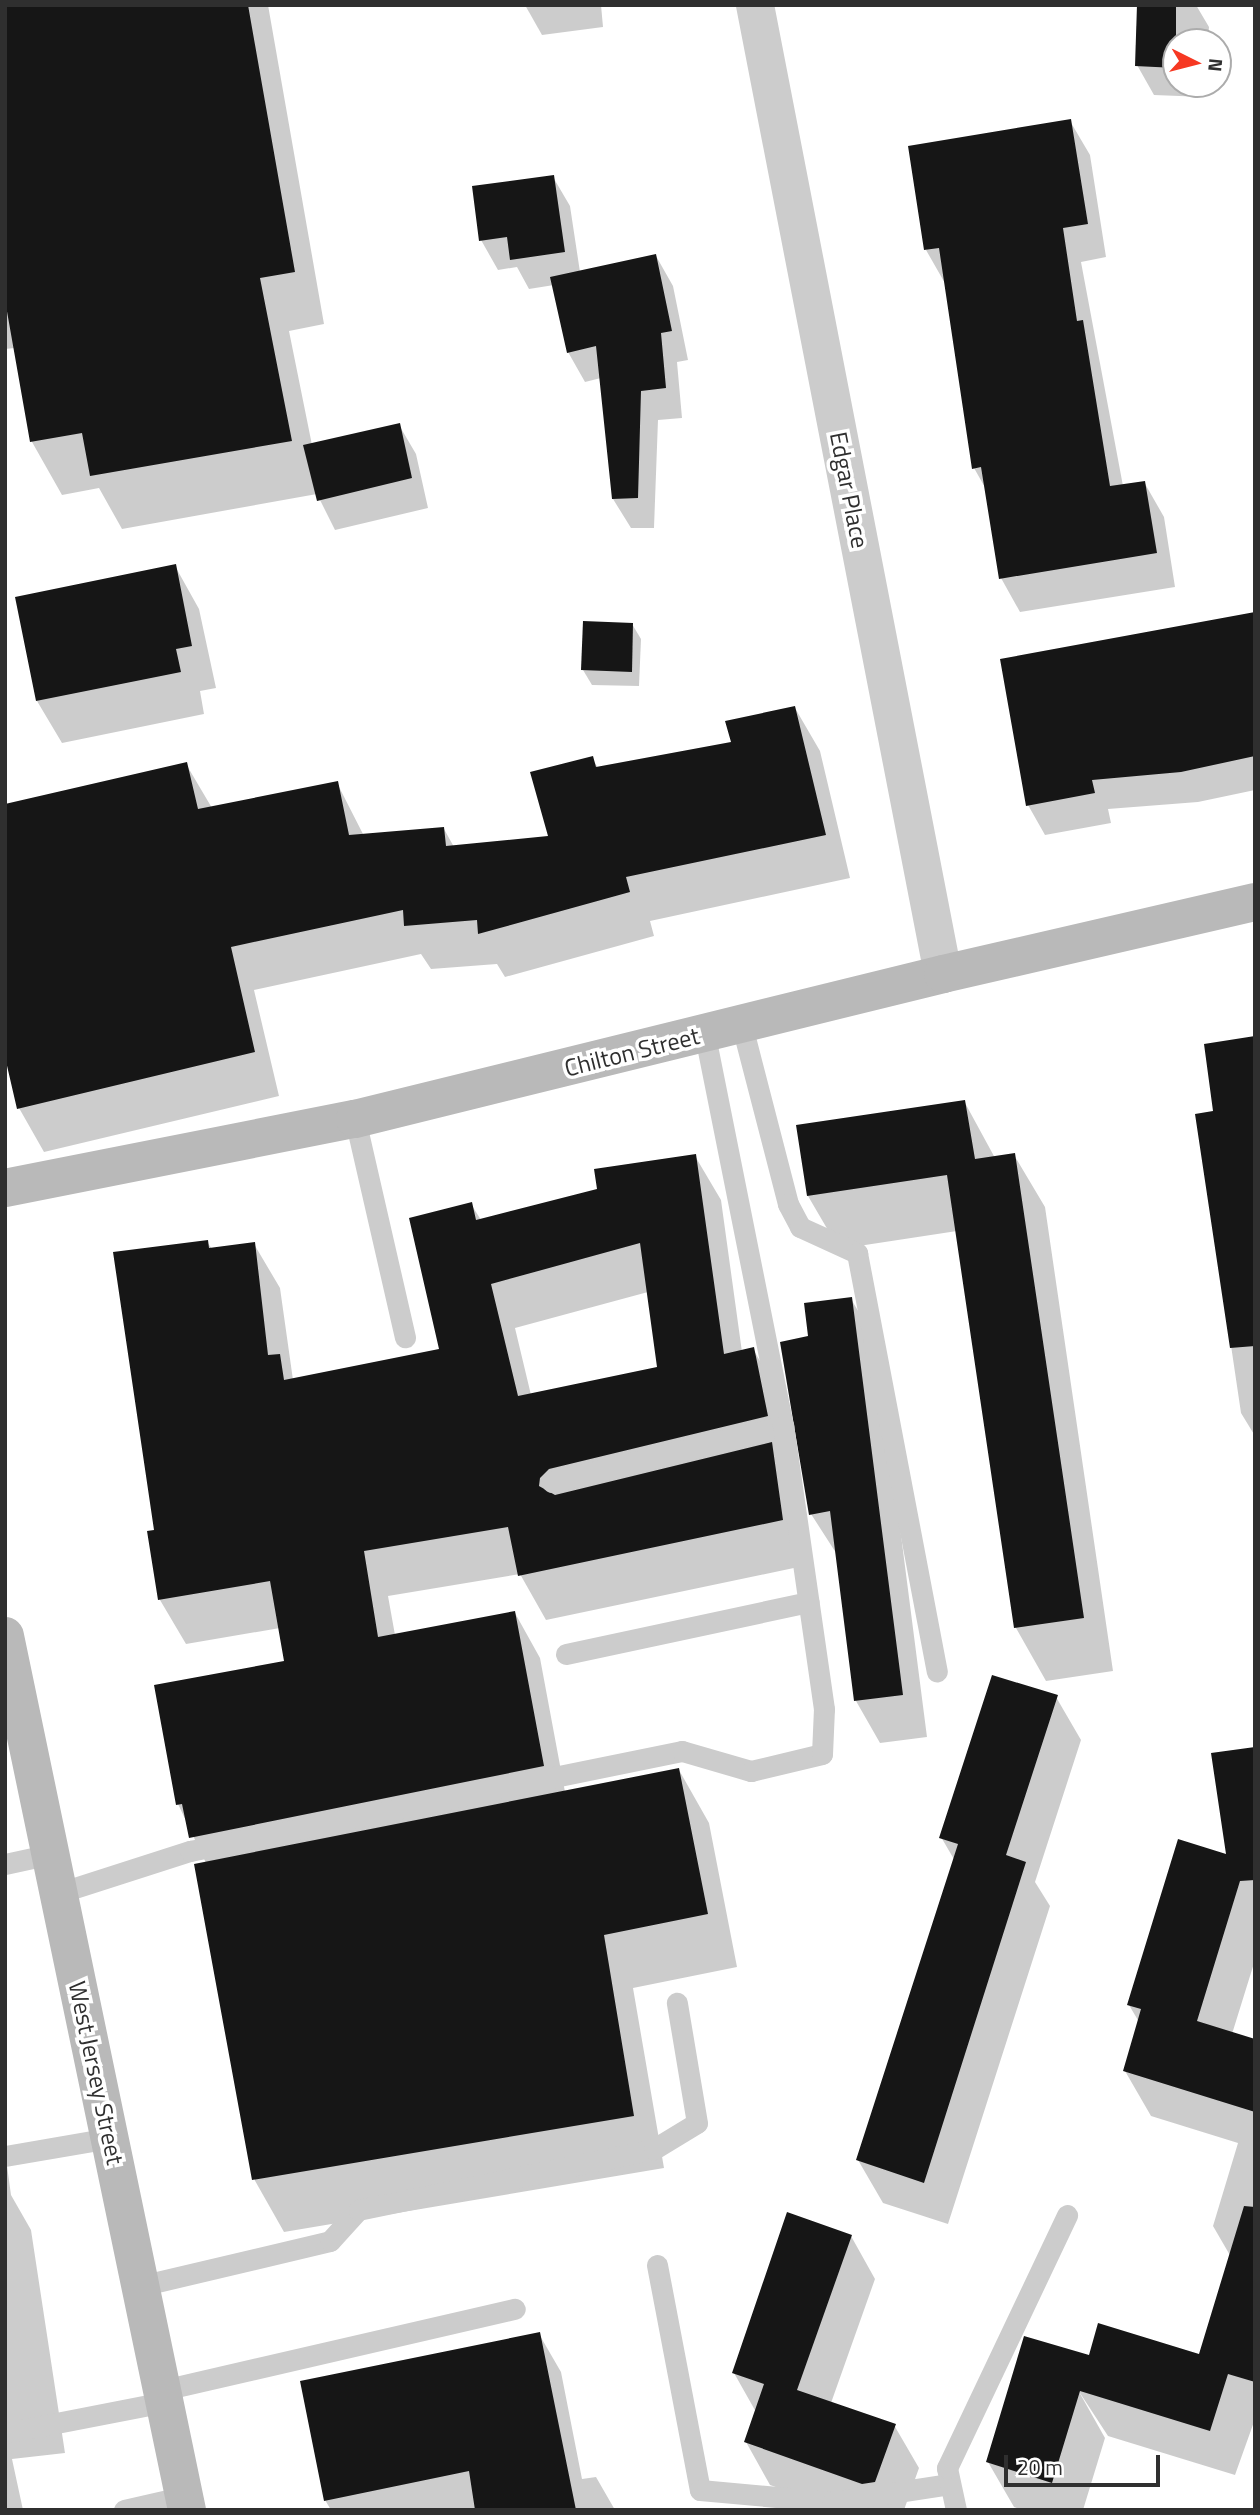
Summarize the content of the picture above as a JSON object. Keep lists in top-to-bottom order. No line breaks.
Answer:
{"streets":{"main road":["Chilton Street","West Jersey Street"],"street":["Edgar Place"]},"crossings":[["Edgar Place","Chilton Street"]],"scale_bar":"20 m","north":"right"}
